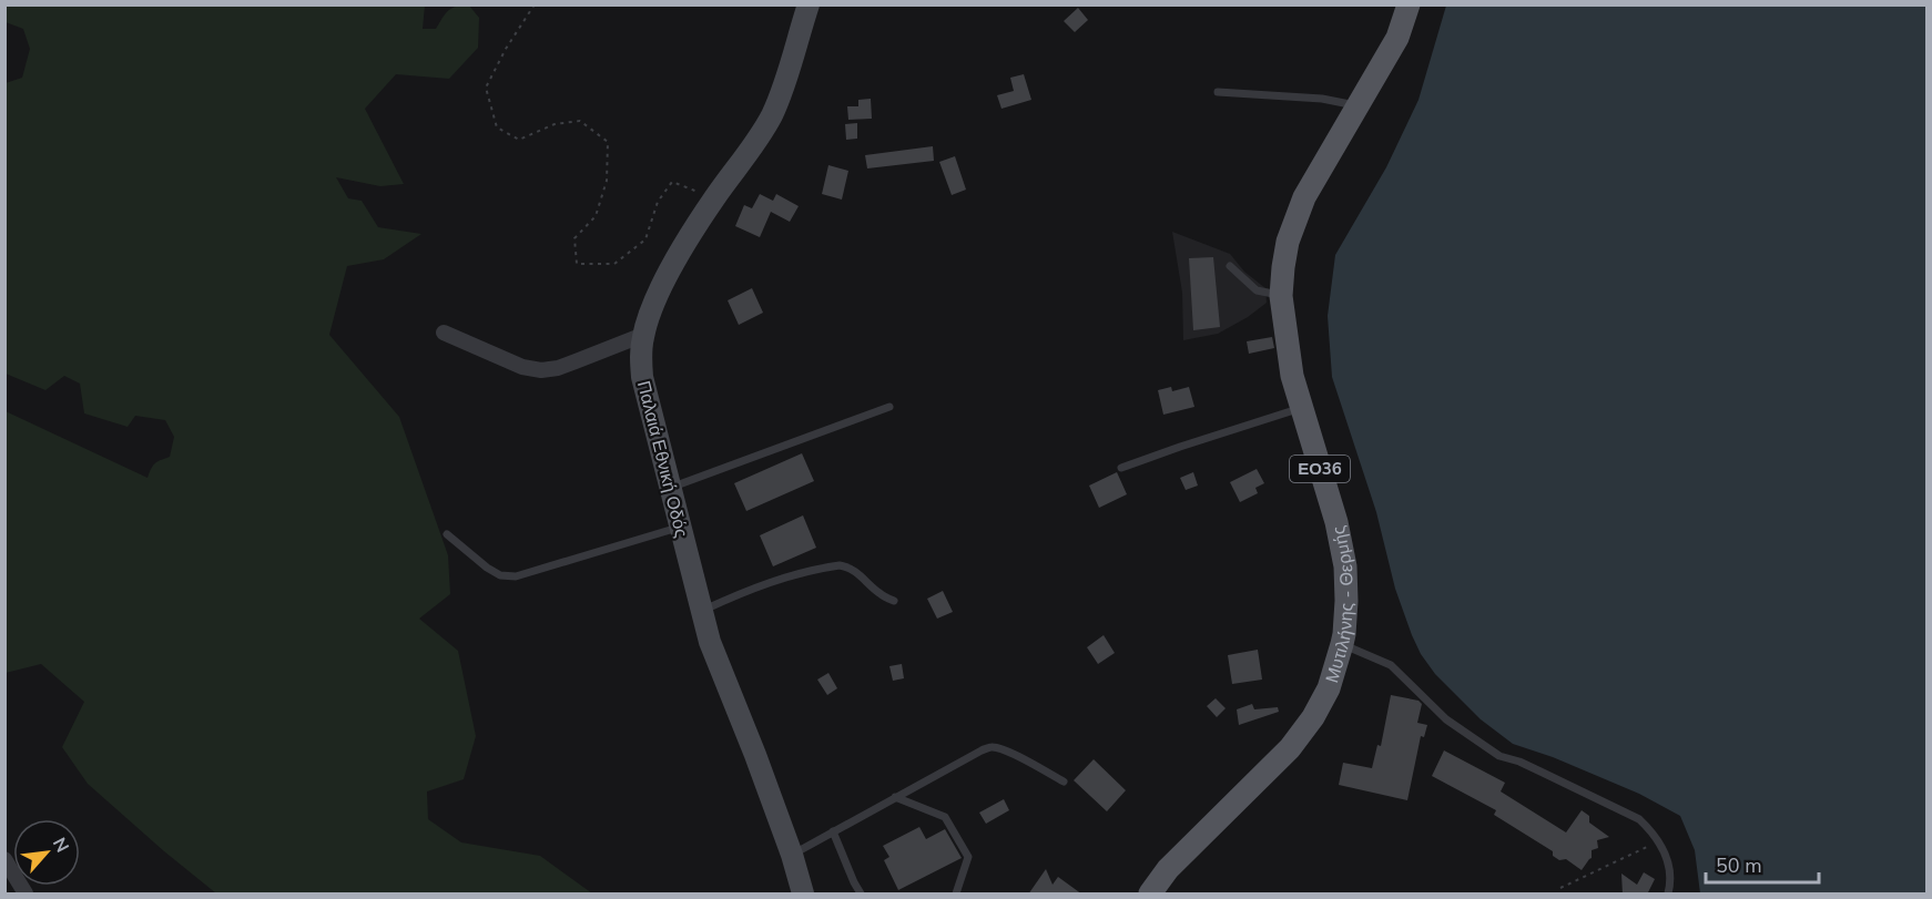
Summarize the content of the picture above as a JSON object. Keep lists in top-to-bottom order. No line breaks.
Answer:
{"streets":{"main road":["Παλαιά Εθνική Οδός","ΕΟ36","Μυτιλήνης - Θερμής"]},"scale_bar":"50 m","north":"top right"}
